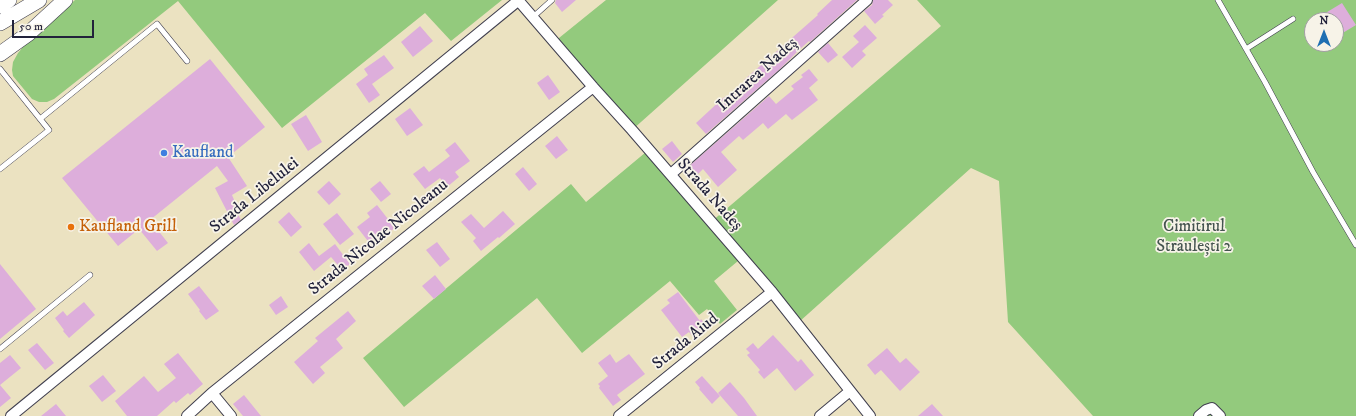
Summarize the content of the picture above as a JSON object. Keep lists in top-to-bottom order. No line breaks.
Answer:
{"streets":{"street":["Intrarea Nadeș","Strada Nadeș","Strada Libelulei","Strada Nicolae Nicoleanu","Strada Aiud"]},"crossings":[["Intrarea Nadeș","Strada Nadeș"],["Strada Nadeș","Strada Libelulei"],["Strada Nadeș","Strada Nicolae Nicoleanu"],["Strada Nadeș","Strada Aiud"]],"parks":["Cimitirul Străulești 2"],"places":["Kaufland","Kaufland Grill"],"scale_bar":"50 m","north":"top"}
